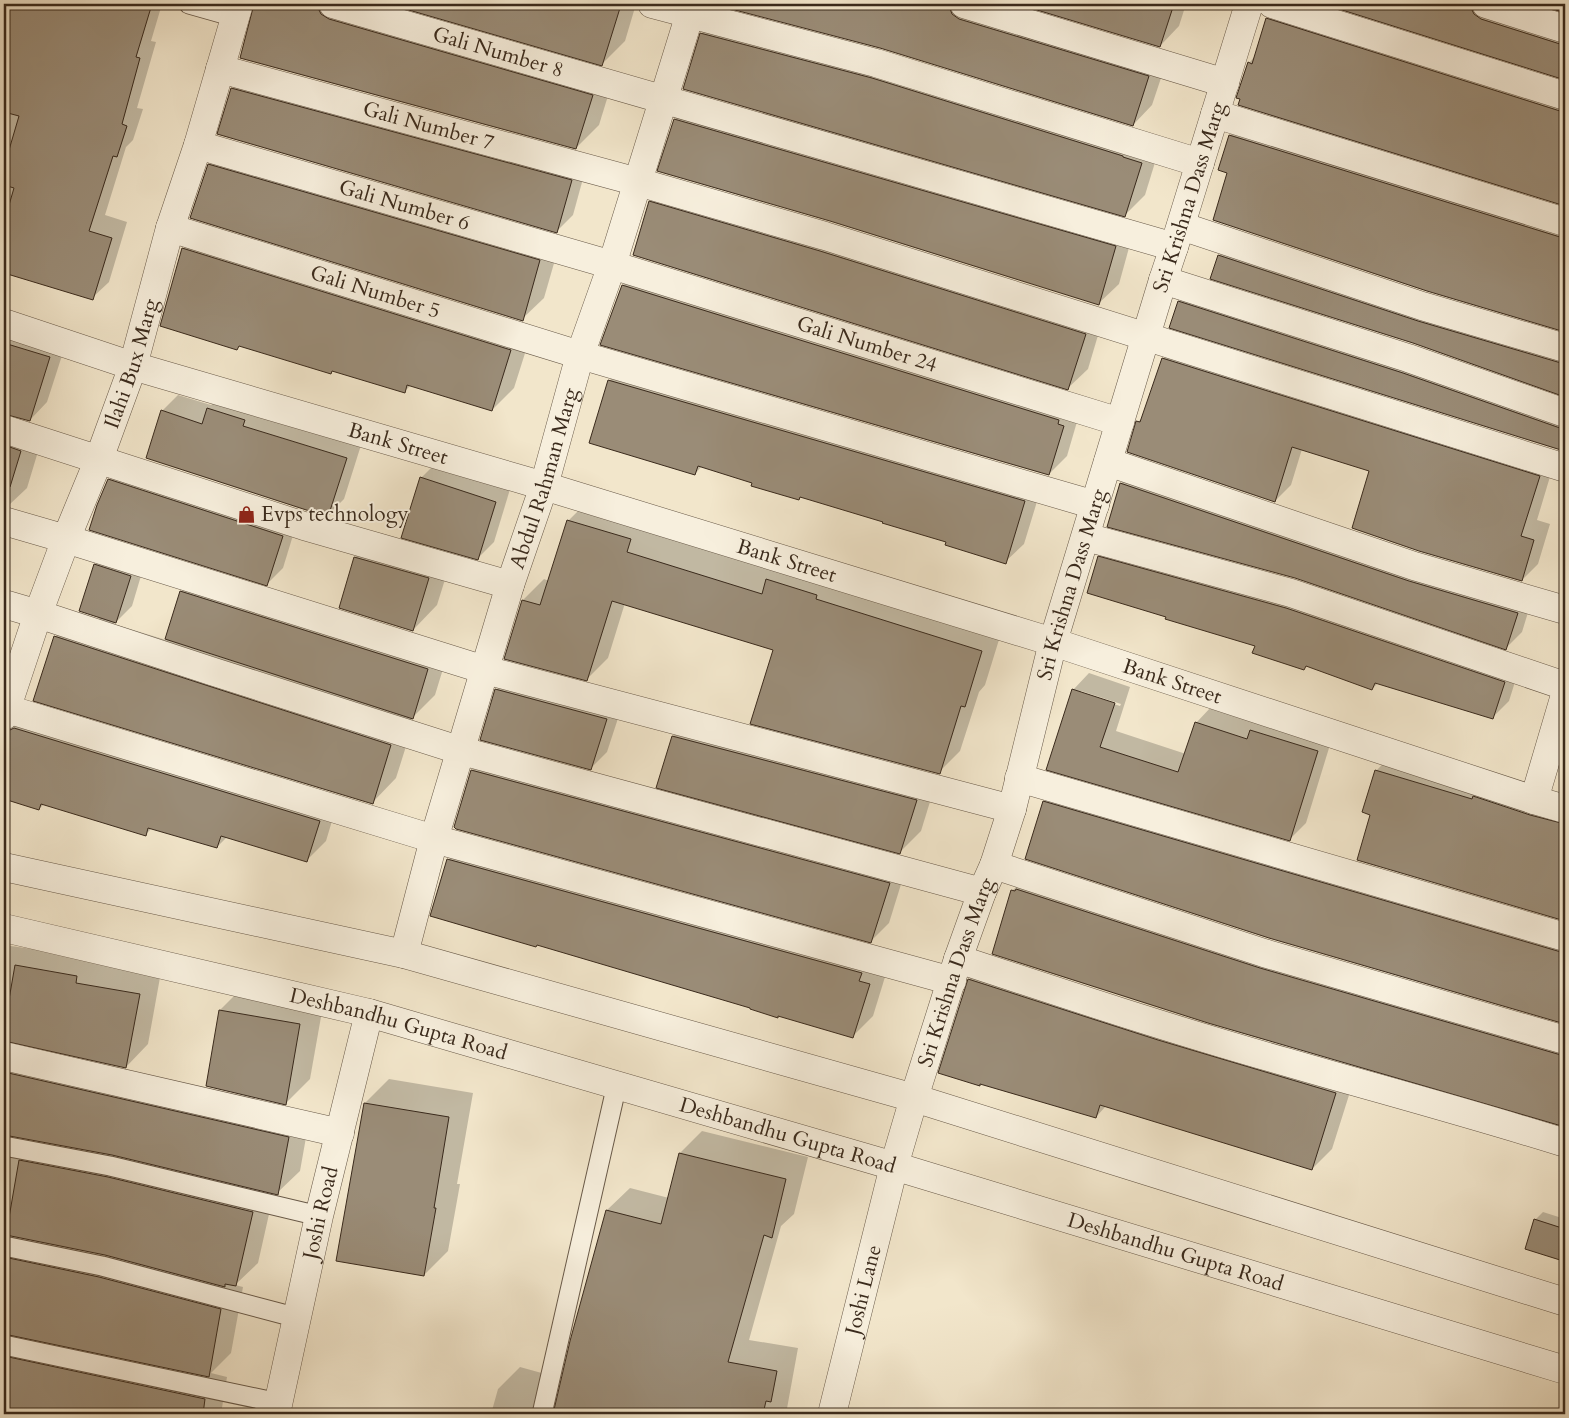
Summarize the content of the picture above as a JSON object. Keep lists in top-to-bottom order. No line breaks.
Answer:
{"streets":{"street":["Gali Number 8","Gali Number 7","Sri Krishna Dass Marg","Gali Number 6","Gali Number 5","Gali Number 24","Ilahi Bux Marg","Bank Street","Abdul Rahman Marg","Deshbandhu Gupta Road","Joshi Road","Joshi Lane"]},"crossings":[["Gali Number 8","Sri Krishna Dass Marg"],["Gali Number 8","Abdul Rahman Marg"],["Gali Number 7","Sri Krishna Dass Marg"],["Gali Number 7","Ilahi Bux Marg"],["Gali Number 7","Abdul Rahman Marg"],["Sri Krishna Dass Marg","Gali Number 5"],["Sri Krishna Dass Marg","Gali Number 24"],["Sri Krishna Dass Marg","Bank Street"],["Sri Krishna Dass Marg","Deshbandhu Gupta Road"],["Sri Krishna Dass Marg","Joshi Lane"],["Gali Number 6","Gali Number 24"],["Gali Number 6","Ilahi Bux Marg"],["Gali Number 6","Abdul Rahman Marg"],["Gali Number 5","Ilahi Bux Marg"],["Gali Number 5","Abdul Rahman Marg"],["Gali Number 24","Abdul Rahman Marg"],["Ilahi Bux Marg","Bank Street"],["Bank Street","Abdul Rahman Marg"],["Deshbandhu Gupta Road","Joshi Road"],["Deshbandhu Gupta Road","Joshi Lane"]],"places":{"shop":["Evps technology"]}}
